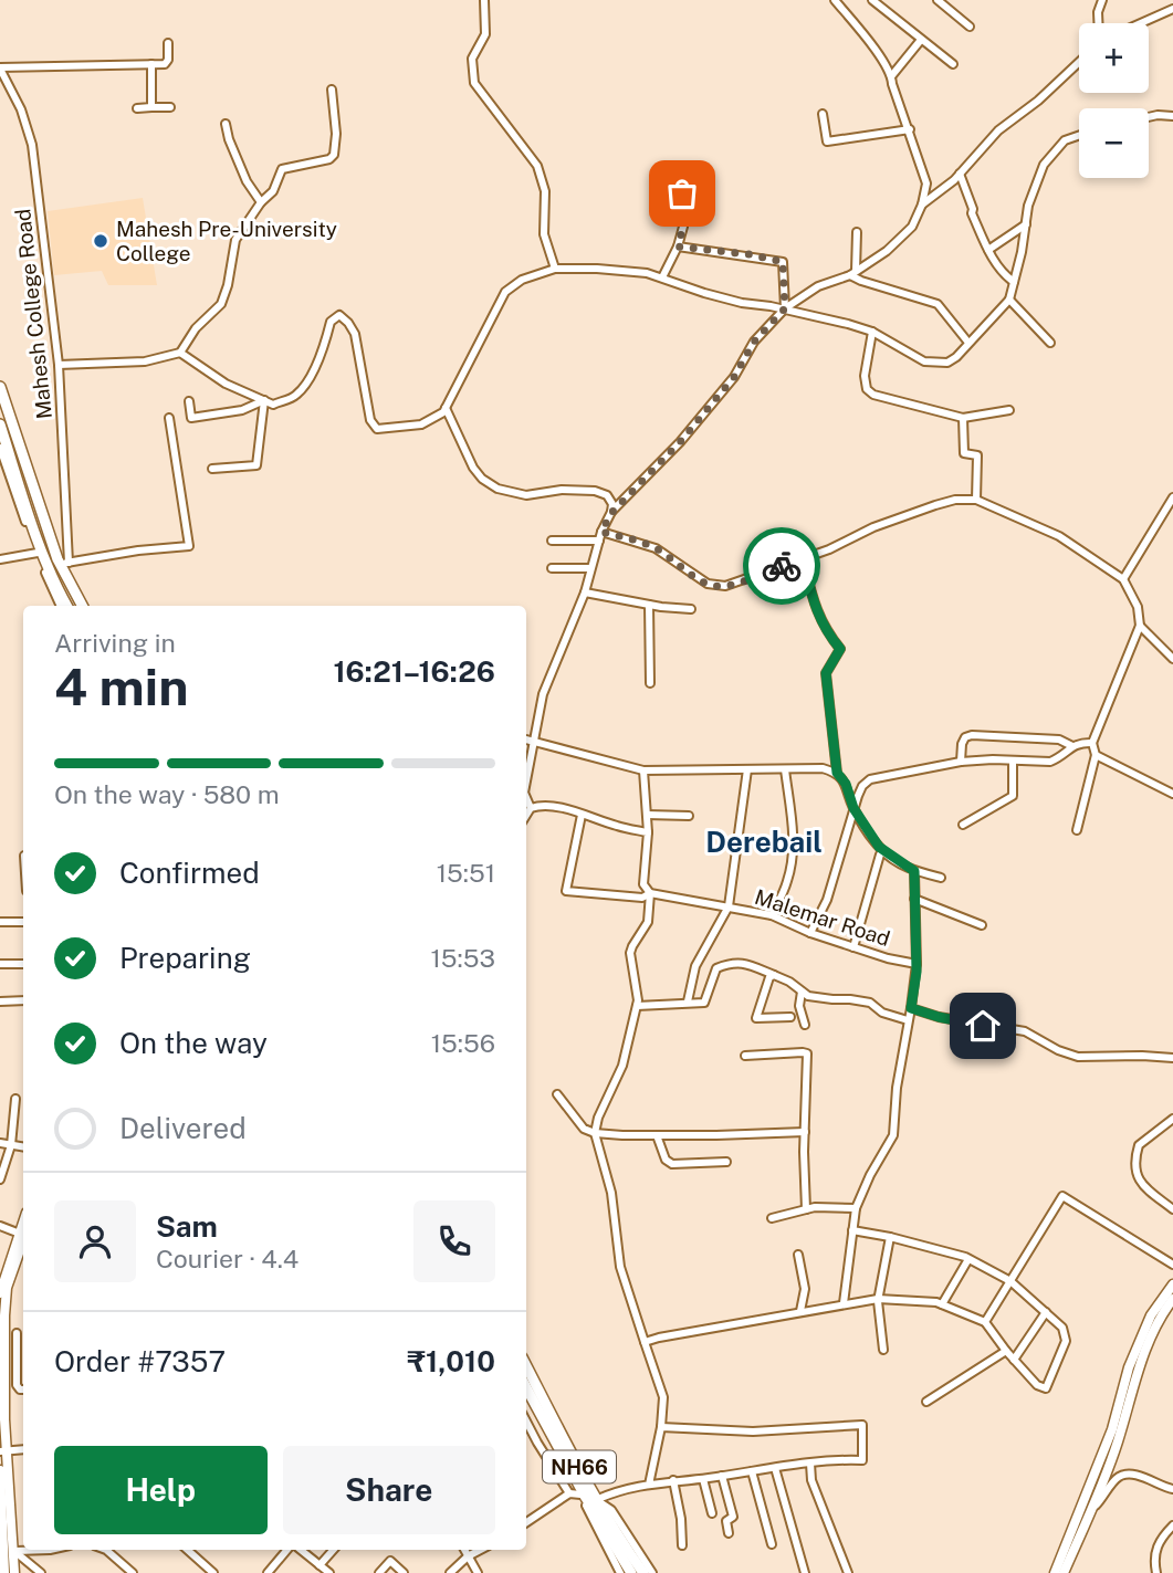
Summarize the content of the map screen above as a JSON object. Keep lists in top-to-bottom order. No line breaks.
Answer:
{"streets":{"highway":["NH66"],"street":["Mahesh College Road","Malemar Road"]},"districts":["Derebail"],"places":["Mahesh Pre-University College"],"page":{"map_buttons":["+","−"],"heading":["4 min","Arriving in","16:21–16:26"],"panel":["Sam","Courier · 4.4","Order #7357","₹1,010"],"bar":"On the way · 580 m","list":[["Confirmed","15:51"],["Preparing","15:53"],["On the way","15:56"],"Delivered"],"buttons":["Help","Share"]}}
